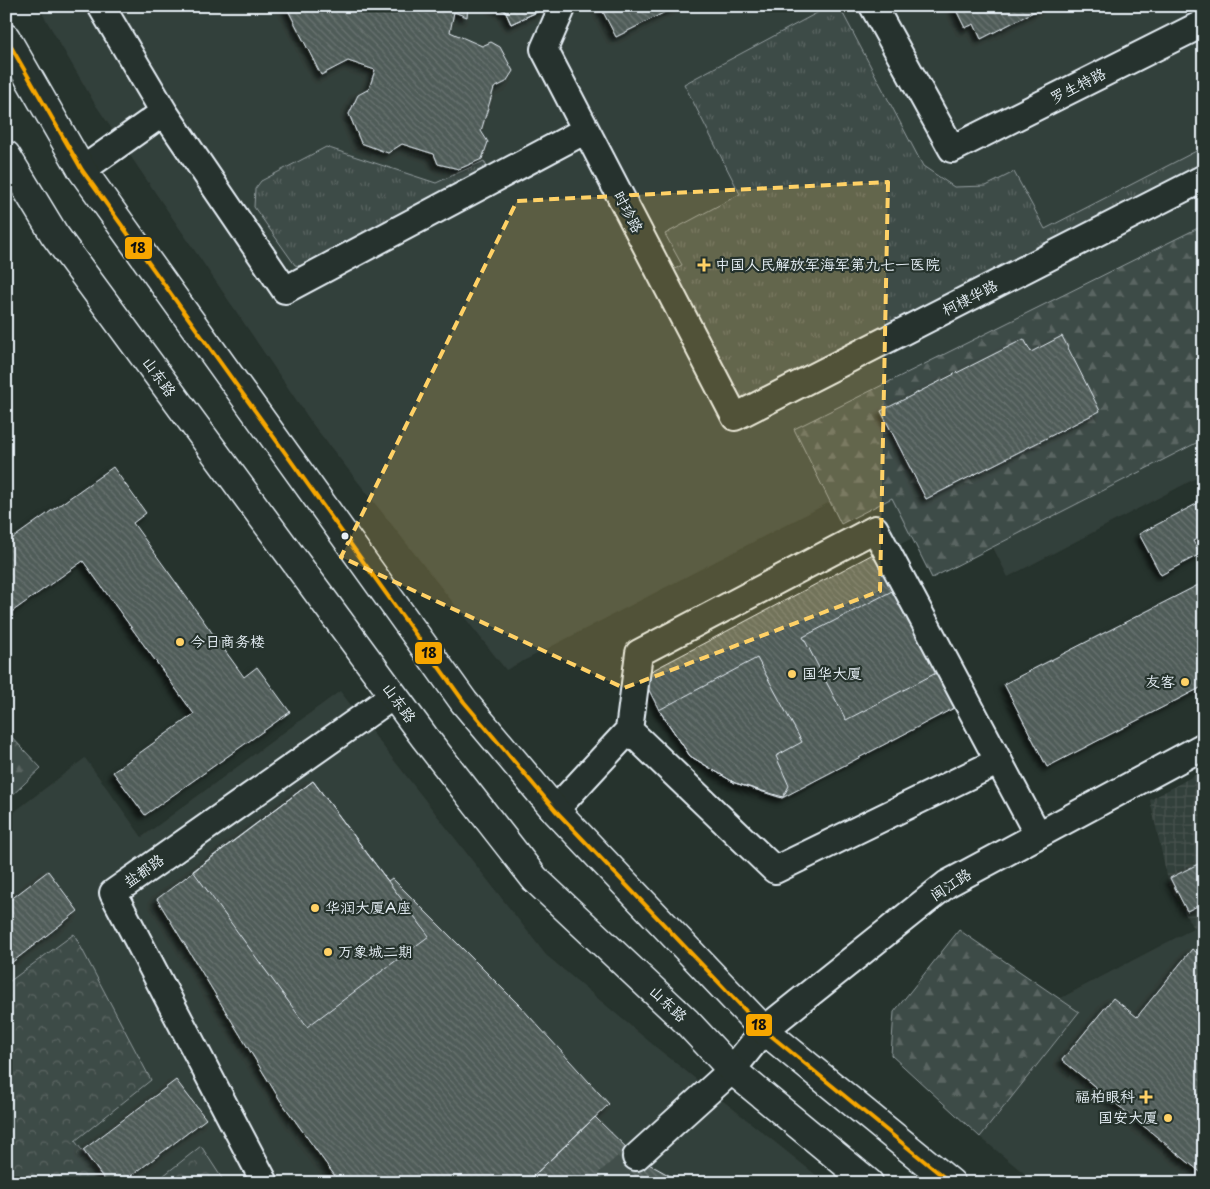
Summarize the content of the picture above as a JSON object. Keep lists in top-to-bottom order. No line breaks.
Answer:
{"streets":{"main road":["山东路"],"street":["罗生特路","时珍路","柯棣华路","盐都路","闽江路"]},"crossings":[["时珍路","柯棣华路"],["山东路","盐都路"],["山东路","闽江路"]],"places":{"health":["中国人民解放军海军第九七一医院","福柏眼科"],"other":["今日商务楼","国华大厦","友客","华润大厦A座","万象城二期","国安大厦"]},"lines":["transit line 18"]}
